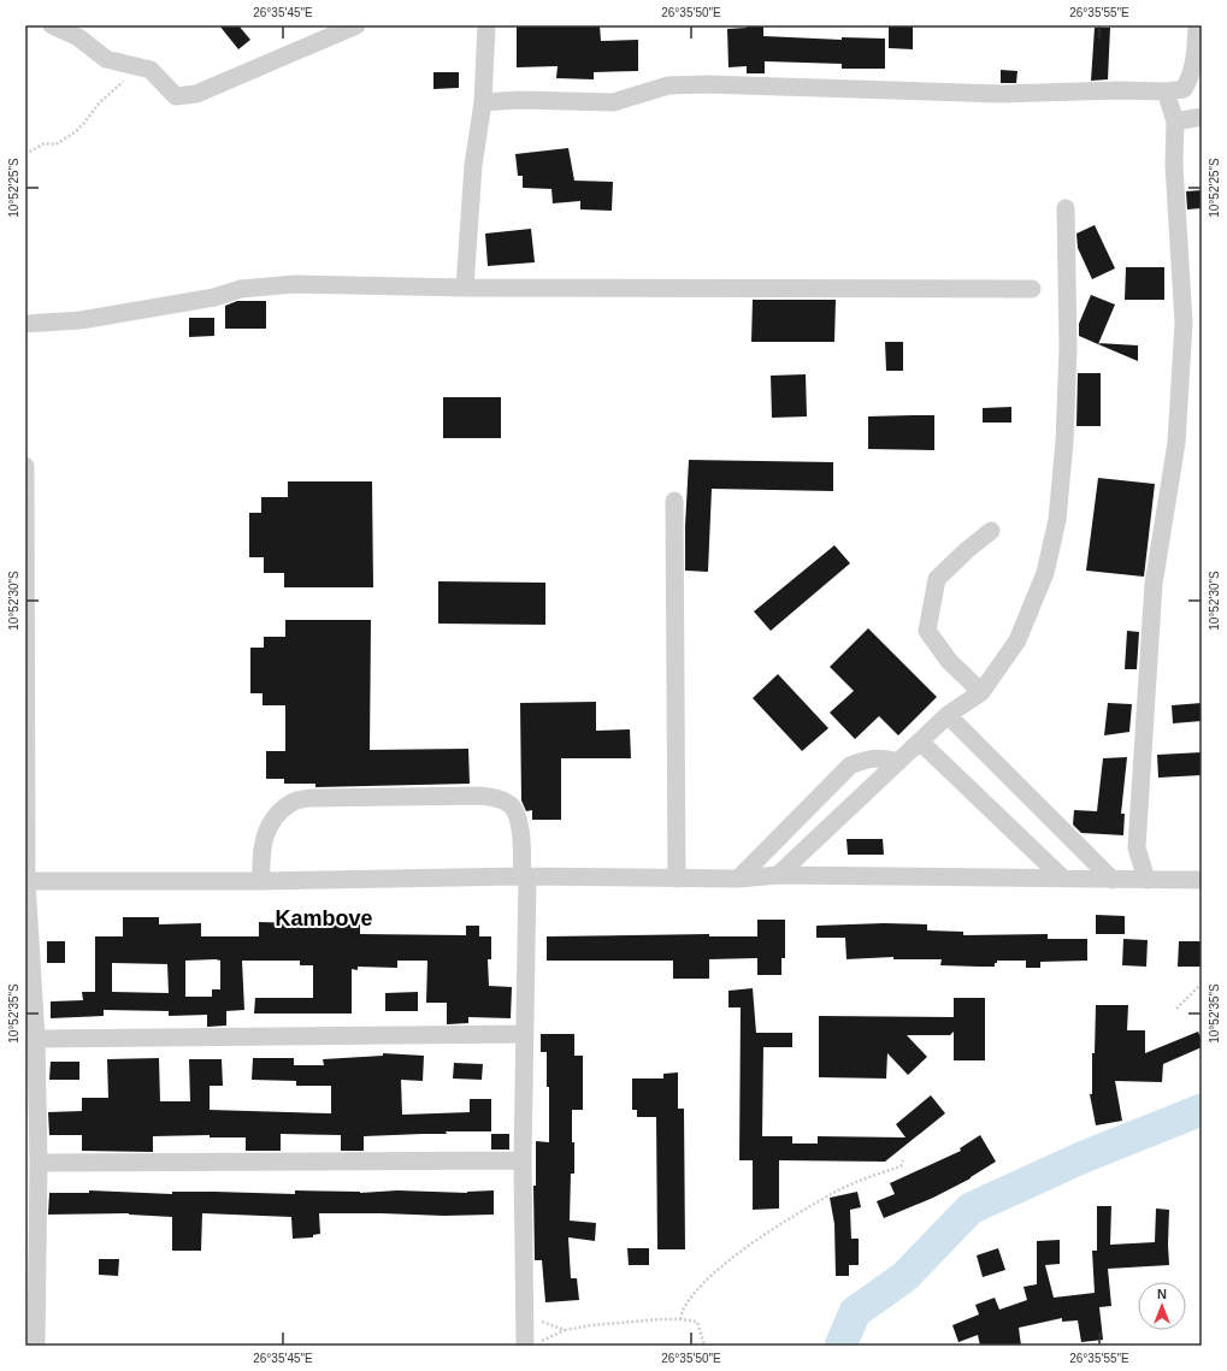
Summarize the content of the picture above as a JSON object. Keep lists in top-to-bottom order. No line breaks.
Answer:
{"districts":["Kambove"],"north":"top","coordinates":["26°35'45\"E","26°35'50\"E","26°35'55\"E","10°52'25\"S","10°52'30\"S","10°52'35\"S"]}
